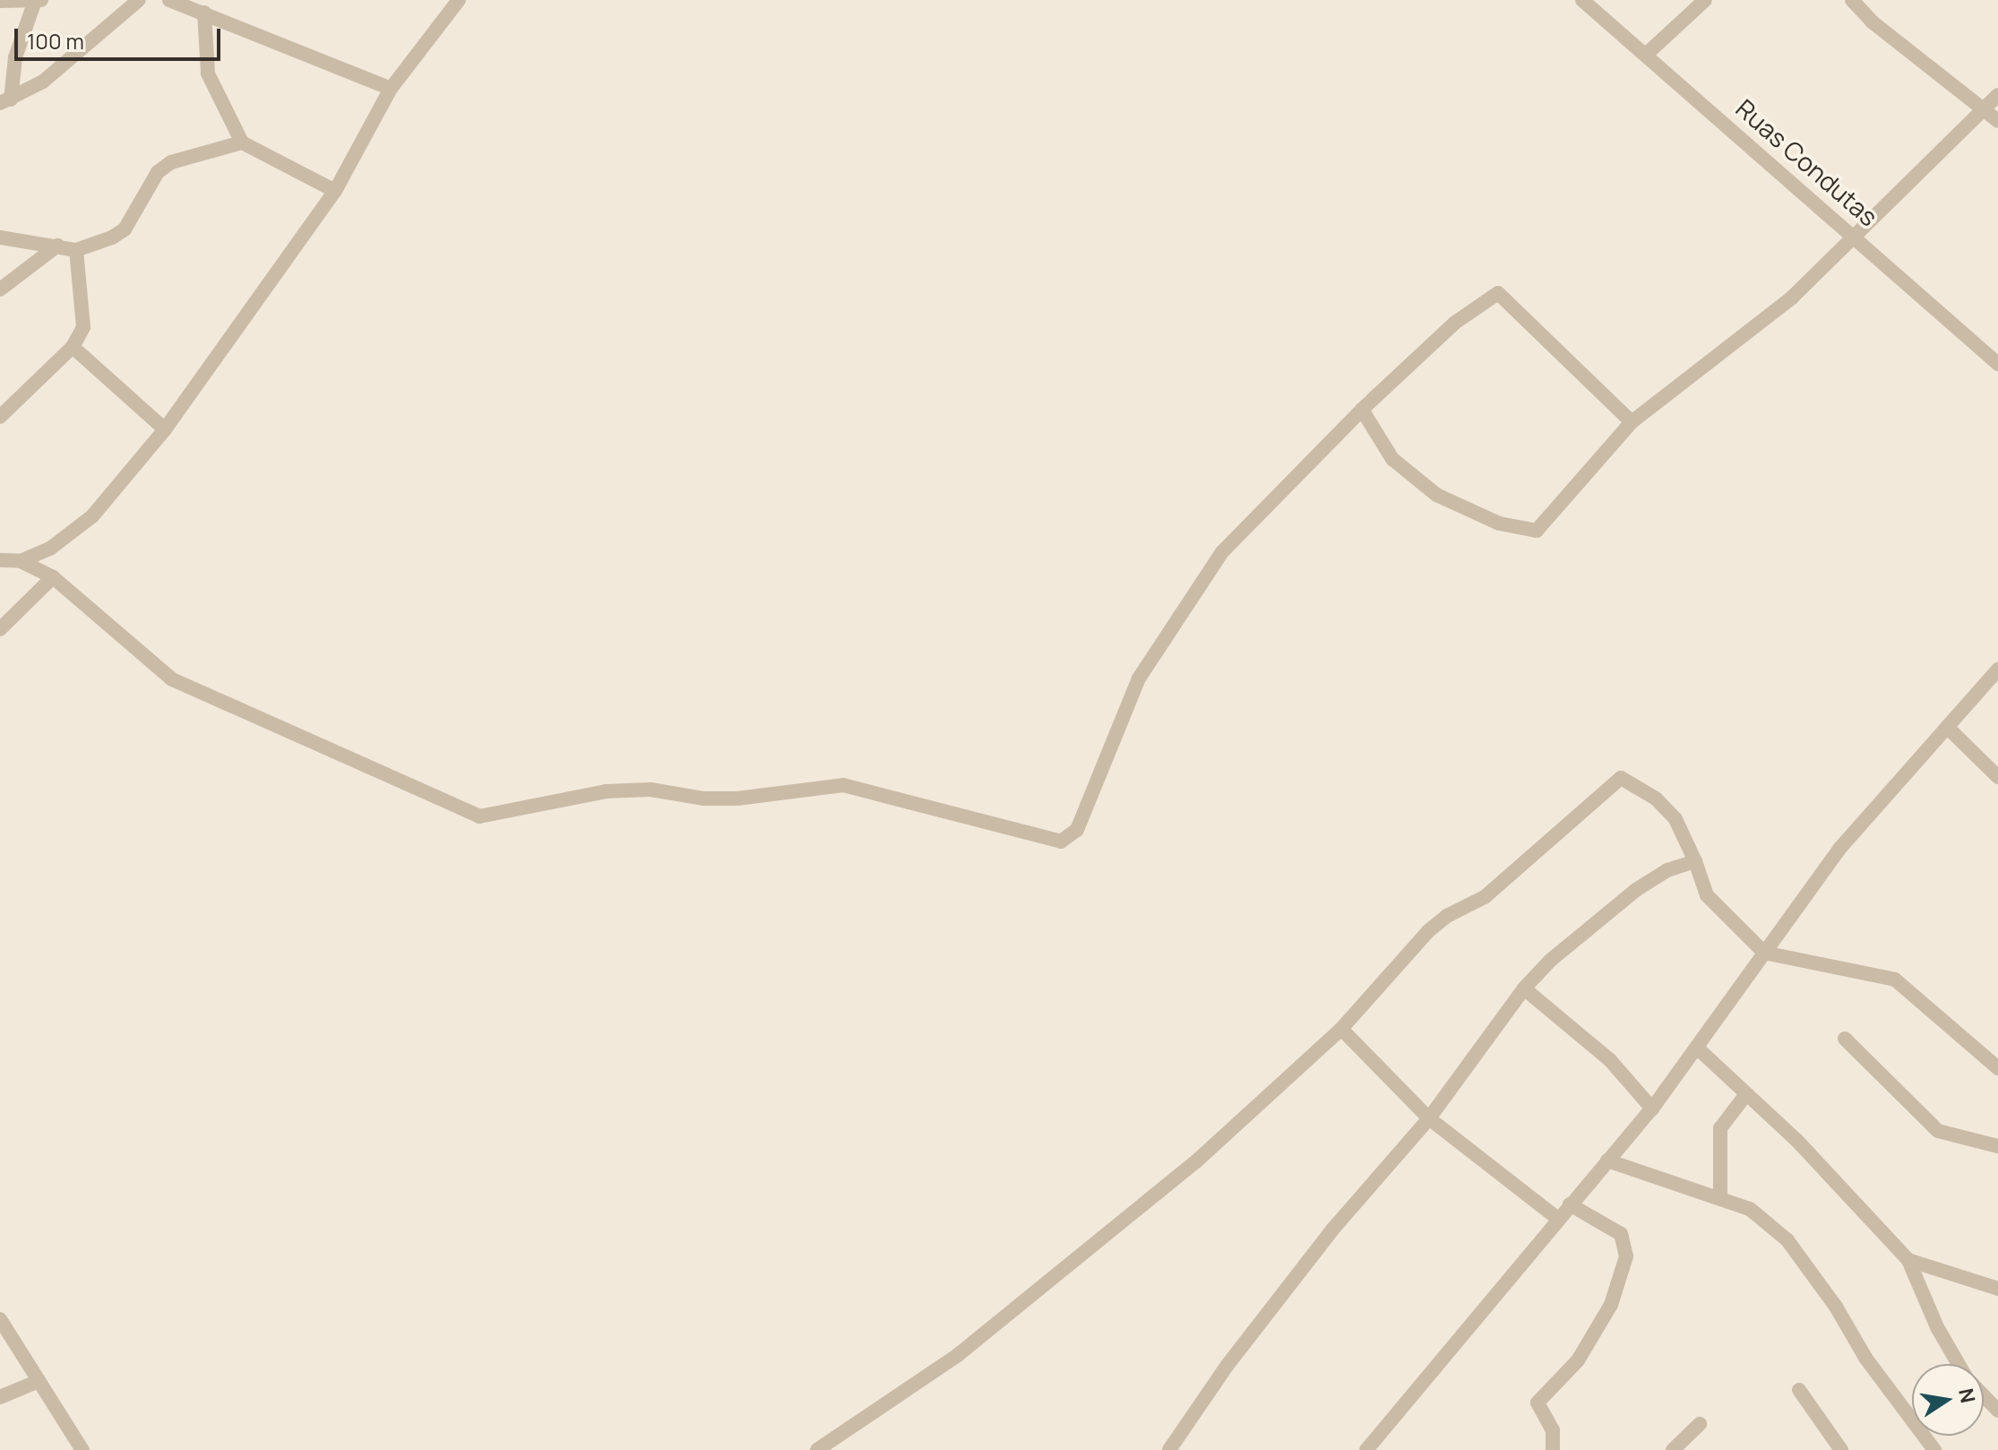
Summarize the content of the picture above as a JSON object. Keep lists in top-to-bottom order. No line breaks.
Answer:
{"streets":{"street":["Ruas Condutas"]},"scale_bar":"100 m","north":"right"}
